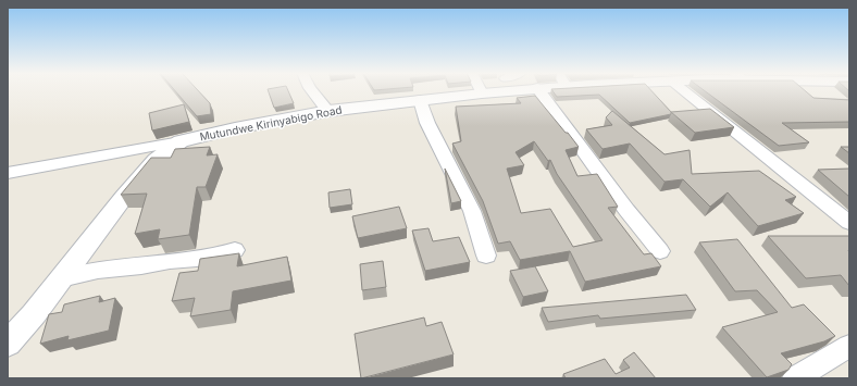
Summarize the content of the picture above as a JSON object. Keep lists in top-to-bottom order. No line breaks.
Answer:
{"streets":{"street":["Mutundwe Kirinyabigo Road"]}}
